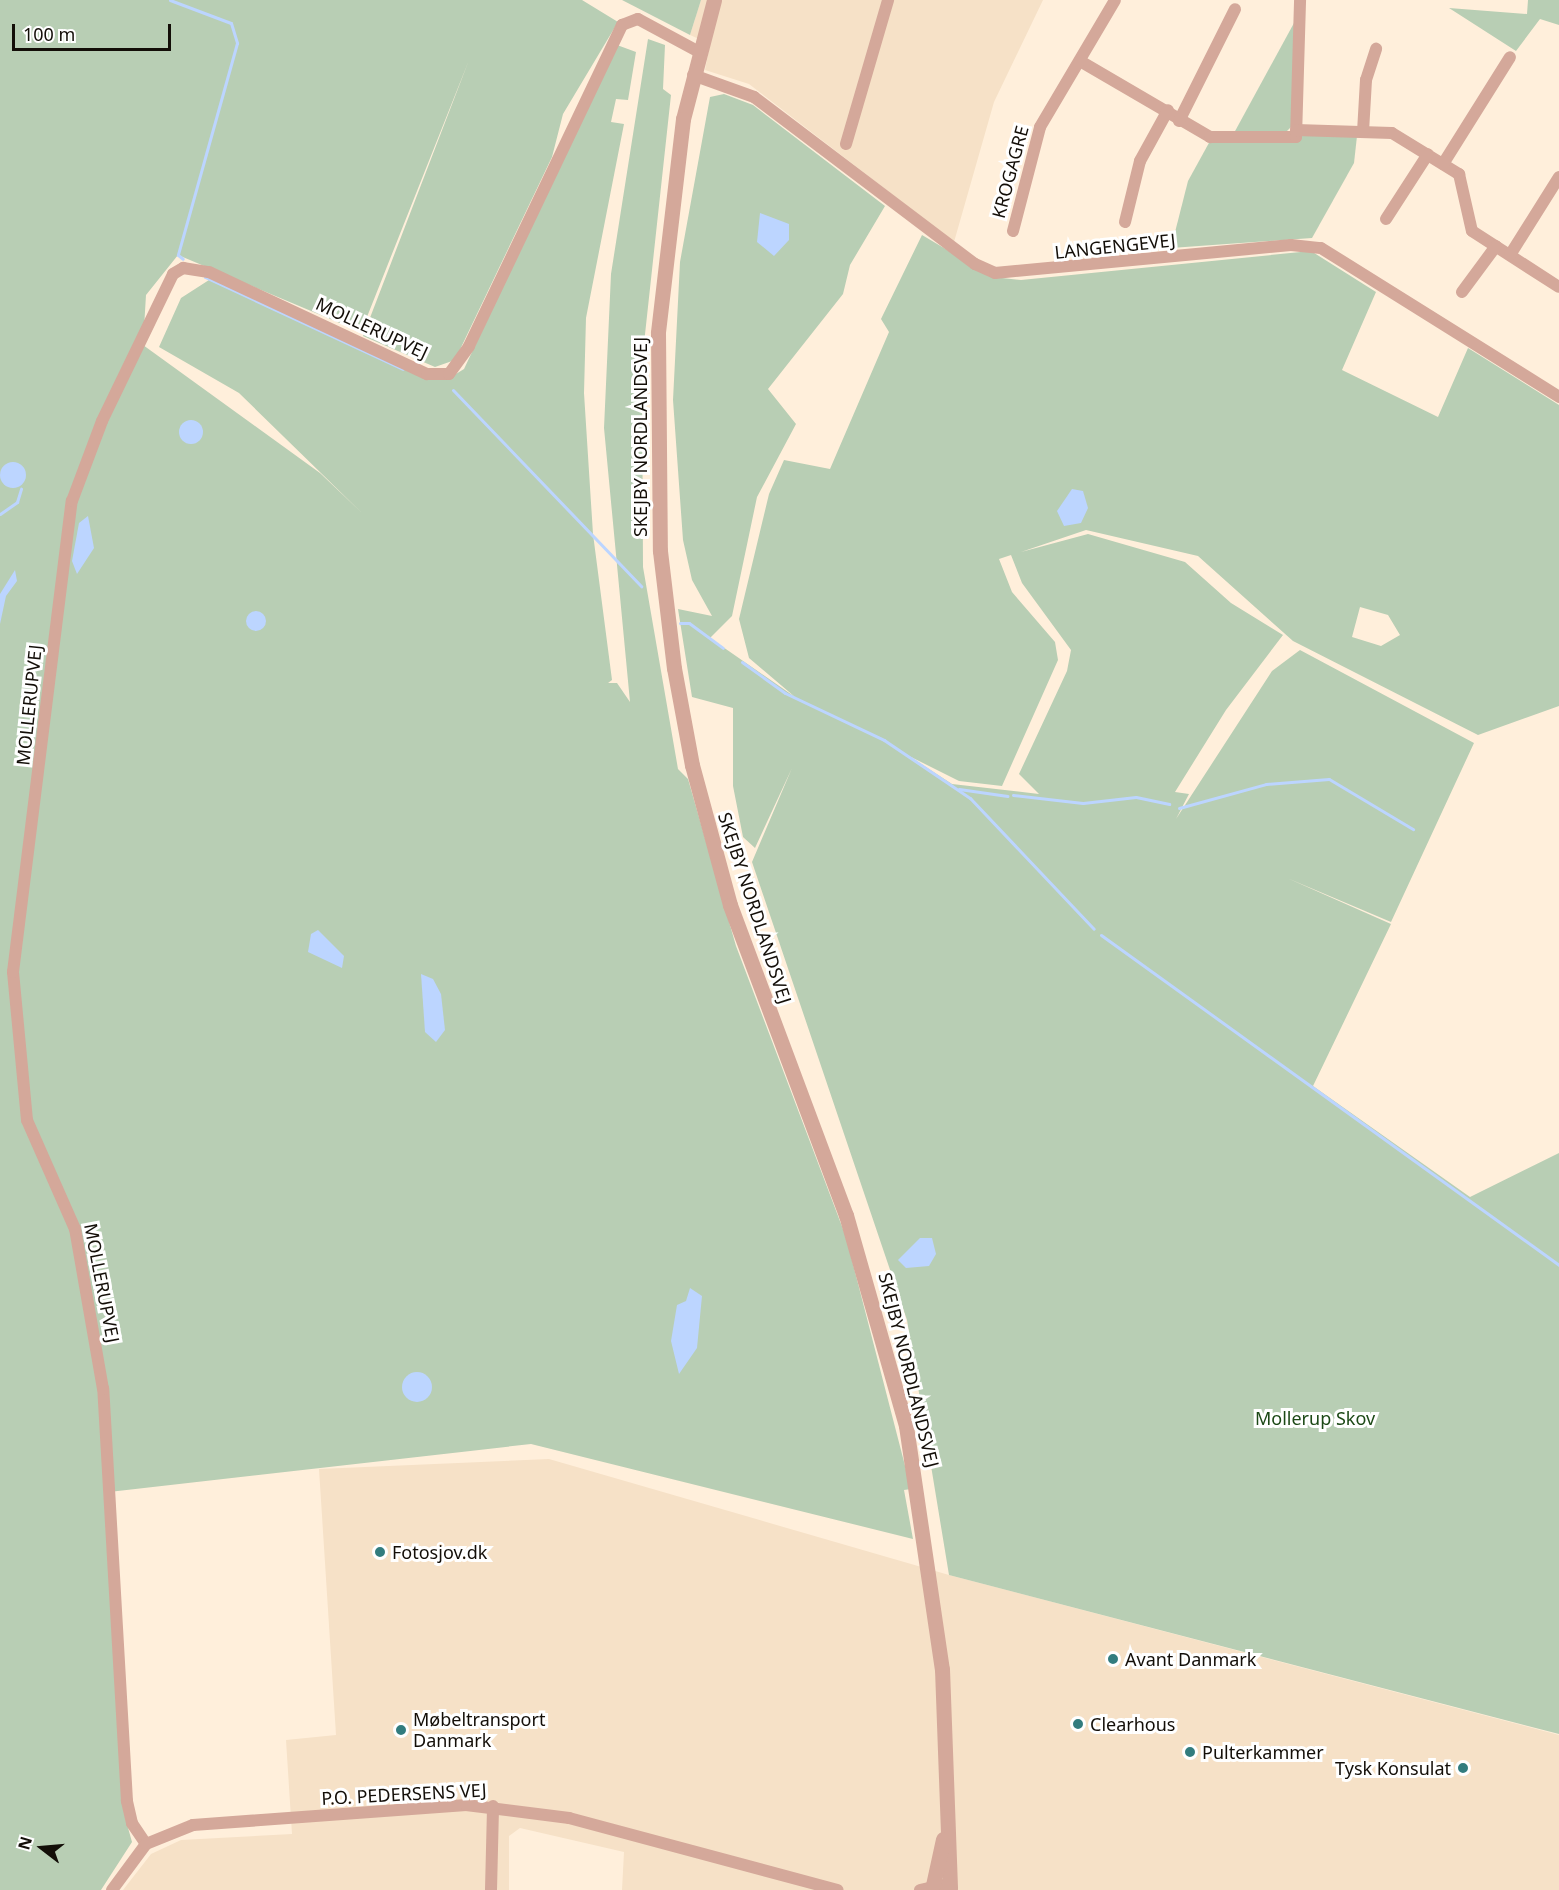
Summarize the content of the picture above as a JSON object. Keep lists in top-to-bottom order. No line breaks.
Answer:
{"streets":{"street":["KROGAGRE","LANGENGEVEJ","MOLLERUPVEJ","SKEJBY NORDLANDSVEJ","P.O. PEDERSENS VEJ"]},"crossings":[["LANGENGEVEJ","SKEJBY NORDLANDSVEJ"],["MOLLERUPVEJ","SKEJBY NORDLANDSVEJ"],["MOLLERUPVEJ","P.O. PEDERSENS VEJ"]],"parks":["Mollerup Skov"],"places":["Fotosjov.dk","Avant Danmark","Clearhous","Møbeltransport Danmark","Pulterkammer","Tysk Konsulat"],"scale_bar":"100 m","north":"left"}
